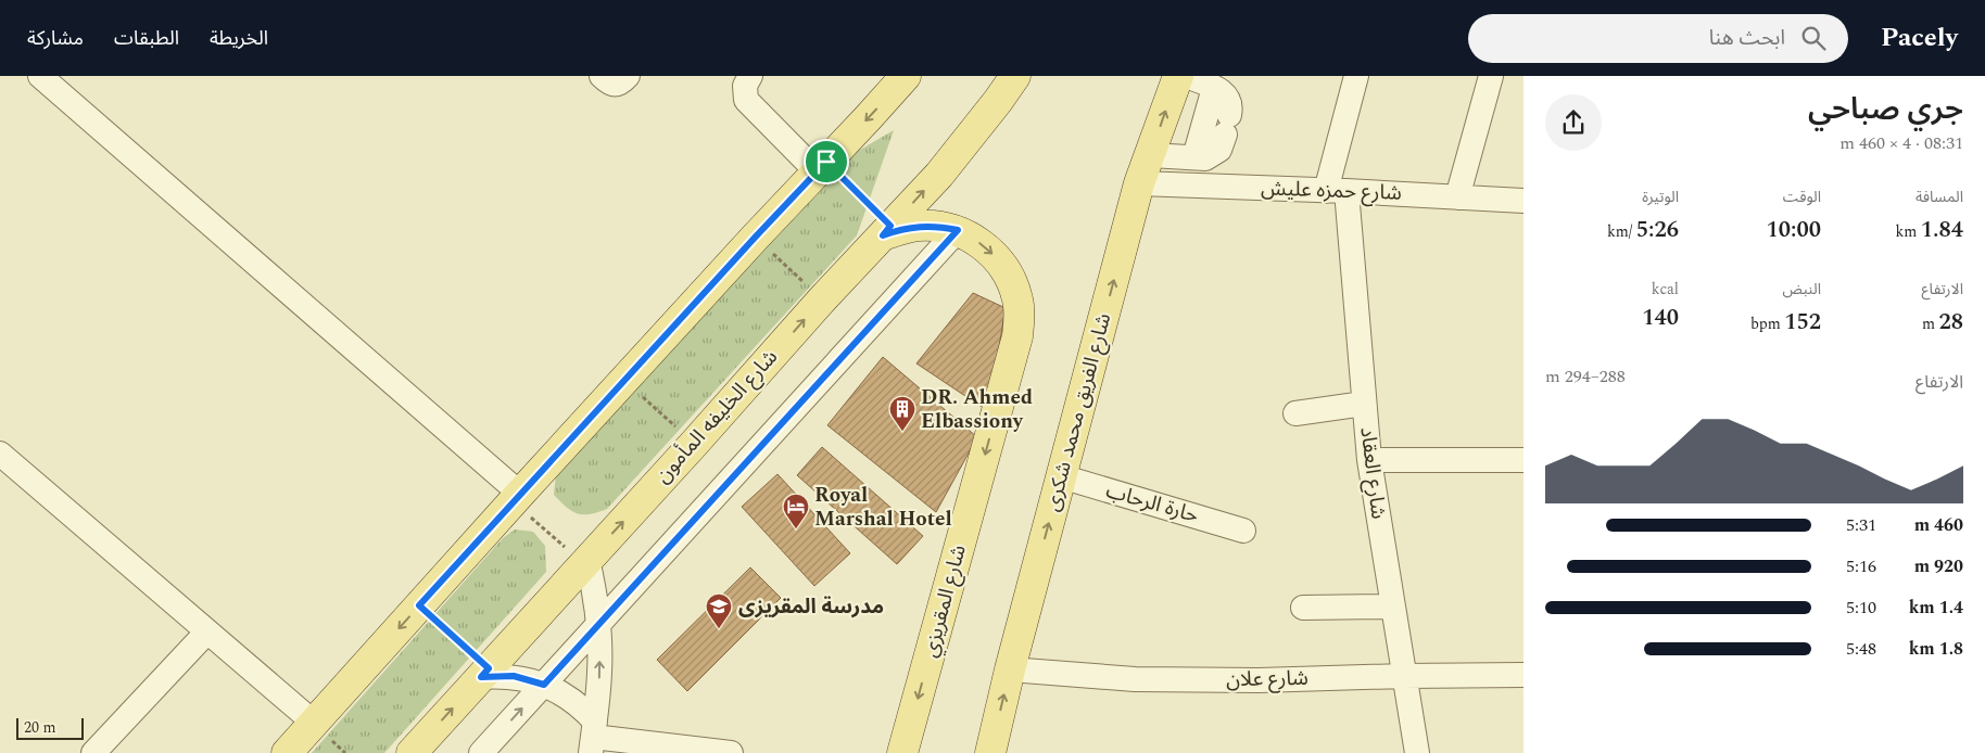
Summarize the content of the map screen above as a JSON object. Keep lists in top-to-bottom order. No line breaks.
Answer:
{"streets":{"main road":["شارع الفريق محمد شكرى","شارع الخليفه المأمون","شارع المقريزي"],"street":["شارع حمزه عليش","شارع العقاد","حارة الرحاب","شارع علان"]},"crossings":[["شارع حمزه عليش","شارع الفريق محمد شكرى"],["شارع حمزه عليش","شارع العقاد"],["شارع الفريق محمد شكرى","حارة الرحاب"],["شارع الفريق محمد شكرى","شارع علان"],["شارع الخليفه المأمون","شارع المقريزي"],["شارع العقاد","شارع علان"]],"one_way":["شارع الفريق محمد شكرى","شارع المقريزي"],"places":{"building":["DR. Ahmed Elbassiony"],"hotel":["Royal Marshal Hotel"],"school or university":["مدرسة المقريزى"]},"scale_bar":"20 m","page":{"header":"Pacely","search":"ابحث هنا","nav":["الخريطة","الطبقات","مشاركة"],"heading":["جري صباحي","08:31 · 4 × 460 m"],"stats":[["المسافة","1.84 km"],["الوقت","10:00"],["الوتيرة","5:26 /km"],["الارتفاع","28 m"],["النبض","152 bpm"],["kcal","140"]],"chart":["الارتفاع","288–294 m"],"list":[{"name":"460 m","note":"5:31"},{"name":"920 m","note":"5:16"},{"name":"1.4 km","note":"5:10"},{"name":"1.8 km","note":"5:48"}],"scale":"20 m"}}
